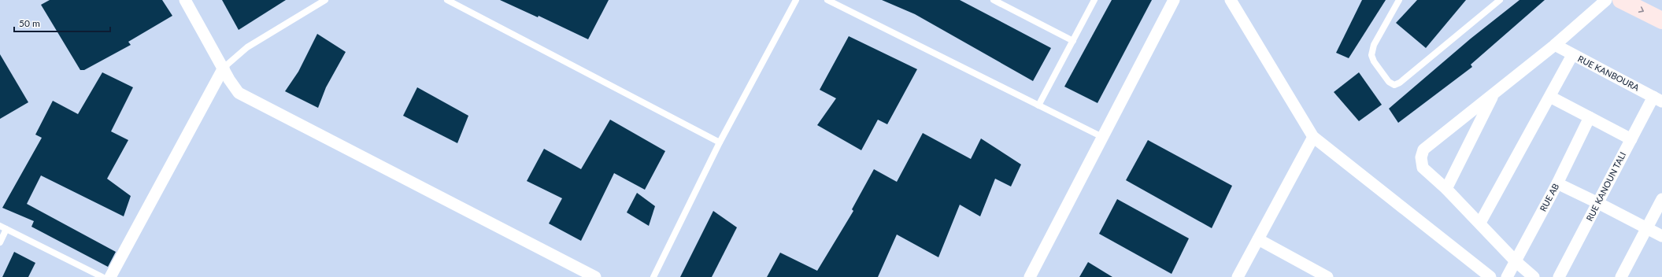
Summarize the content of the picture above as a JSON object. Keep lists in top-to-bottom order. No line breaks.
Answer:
{"streets":{"street":["RUE KANBOURA","RUE KANOUN TALI","RUE AB"]},"crossings":[["RUE KANBOURA","RUE KANOUN TALI"]],"scale_bar":"50 m"}
